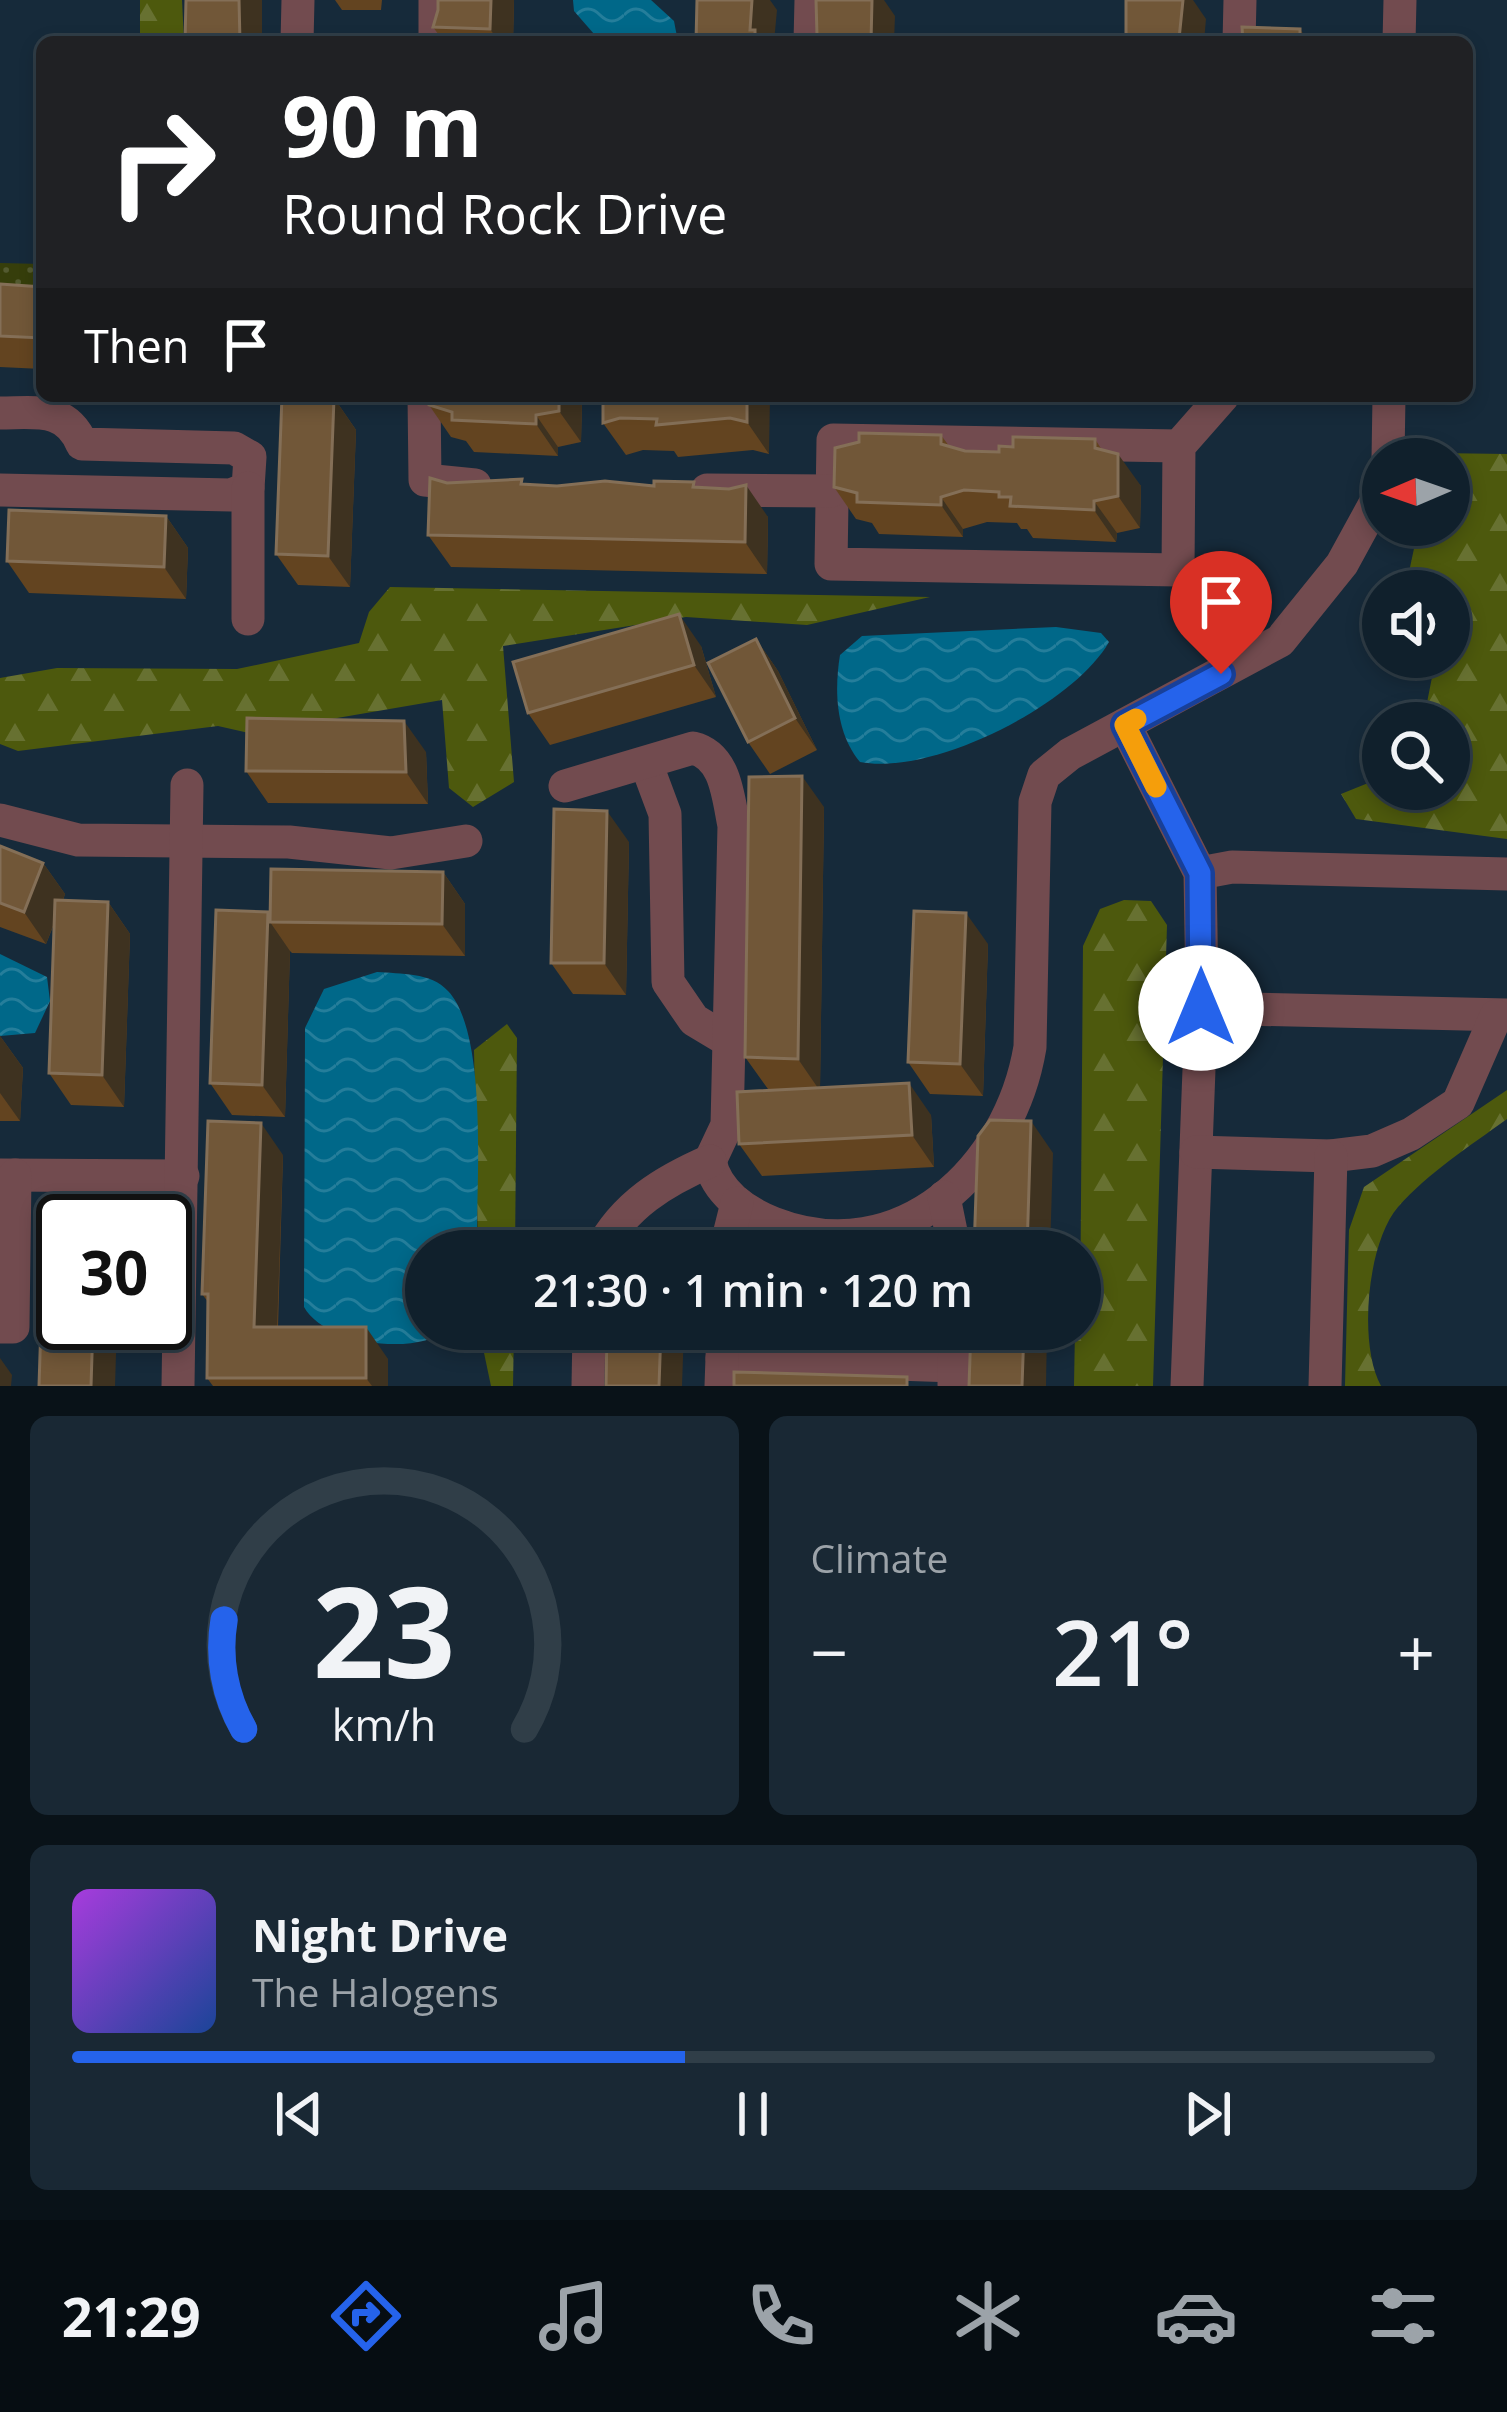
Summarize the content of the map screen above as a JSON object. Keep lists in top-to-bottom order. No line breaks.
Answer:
{"north":"left","page":{"turn":["90 m","Round Rock Drive"],"then":"Then","limit":"30","trip":"21:30 · 1 min · 120 m","tile":"Climate","heat":["−","21°","+"],"song":["Night Drive","The Halogens"],"tabs":"21:29","gauge":["23","km/h"]}}
